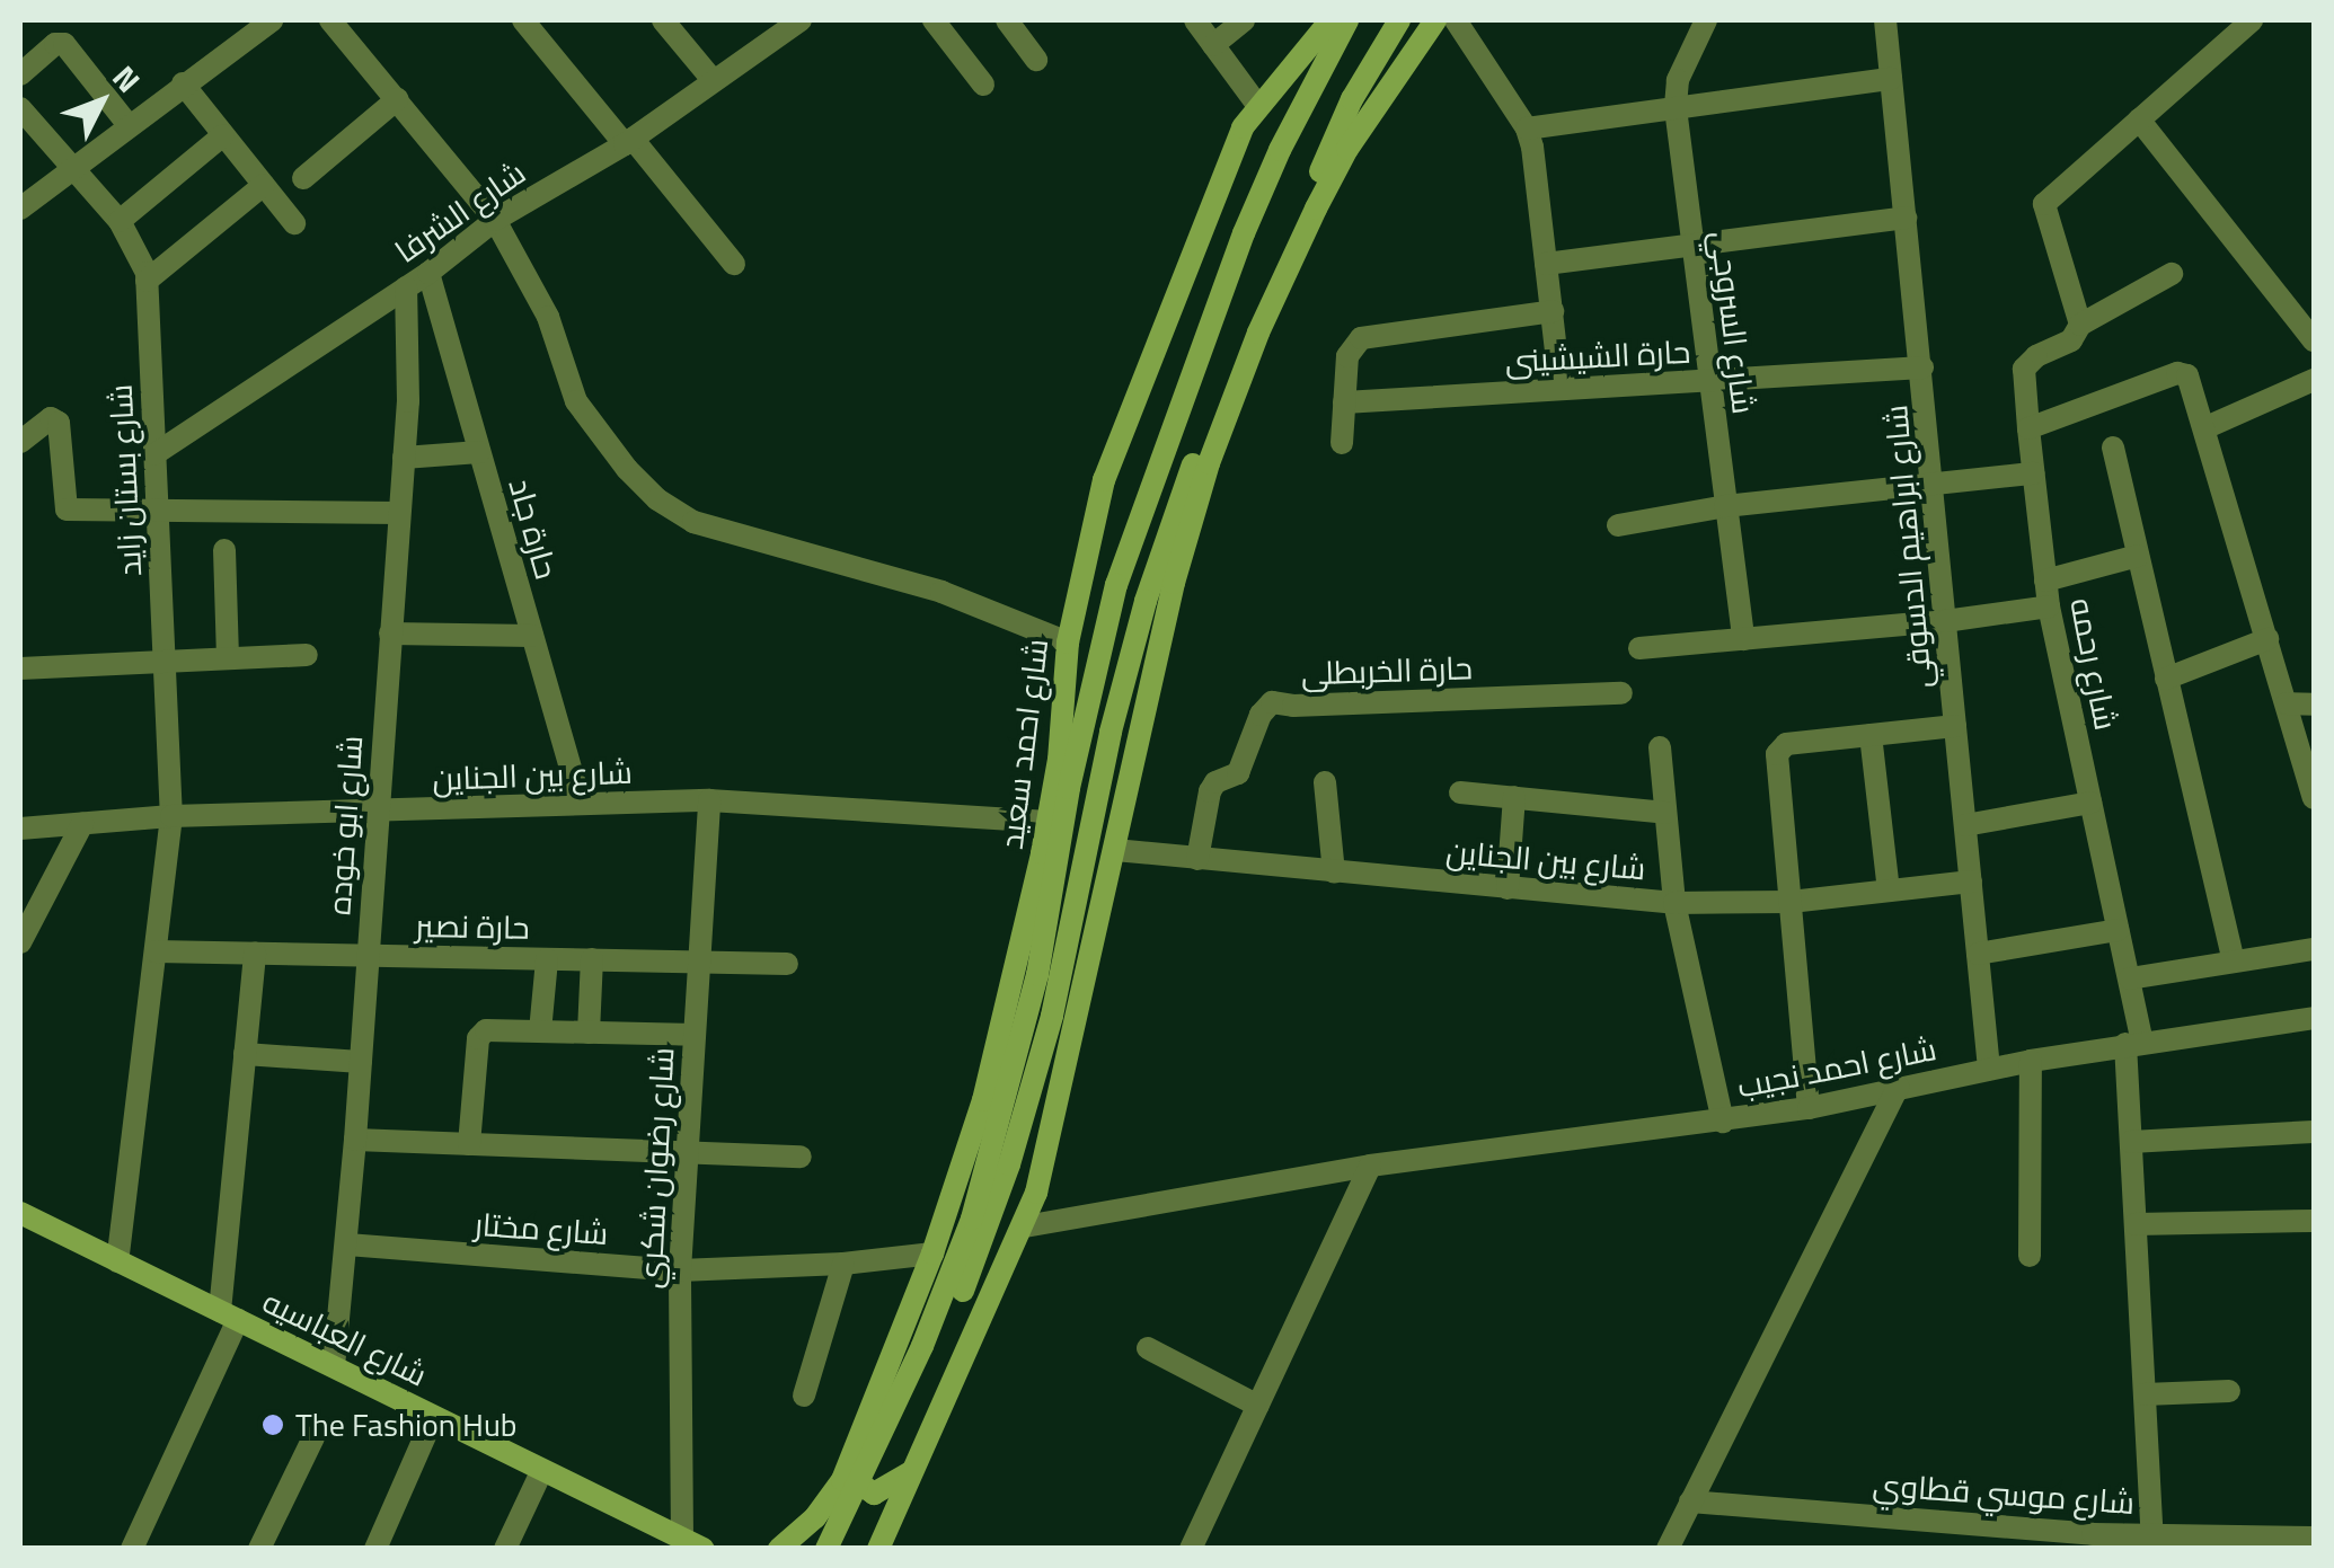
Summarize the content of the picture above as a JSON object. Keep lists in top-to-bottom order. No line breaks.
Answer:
{"streets":{"main road":["شارع احمد سعيد","شارع العباسيه"],"street":["شارع الشرفا","شارع السروجي","حارة الشيشينى","شارع بستان زايد","حارة جاد","شارع ابراهيم الدسوقي","شارع رحمه","حارة الخربطلى","شارع بين الجناين","شارع ابو خوده","حارة نصير","شارع احمد نجيب","شارع رضوان شكري","شارع مختار","شارع موسي قطاوي"]},"crossings":[["شارع الشرفا","شارع بستان زايد"],["شارع الشرفا","حارة جاد"],["شارع الشرفا","شارع ابو خوده"],["شارع السروجي","حارة الشيشينى"],["حارة الشيشينى","شارع ابراهيم الدسوقي"],["شارع بستان زايد","شارع بين الجناين"],["شارع بستان زايد","حارة نصير"],["شارع بستان زايد","شارع العباسيه"],["حارة جاد","شارع بين الجناين"],["شارع ابراهيم الدسوقي","شارع بين الجناين"],["شارع ابراهيم الدسوقي","شارع احمد نجيب"],["شارع رحمه","شارع احمد نجيب"],["شارع رحمه","شارع موسي قطاوي"],["حارة الخربطلى","شارع بين الجناين"],["شارع احمد سعيد","شارع بين الجناين"],["شارع احمد سعيد","شارع مختار"],["شارع بين الجناين","شارع ابو خوده"],["شارع بين الجناين","شارع رضوان شكري"],["شارع ابو خوده","حارة نصير"],["شارع ابو خوده","شارع مختار"],["شارع ابو خوده","شارع العباسيه"],["حارة نصير","شارع رضوان شكري"],["شارع رضوان شكري","شارع مختار"],["شارع رضوان شكري","شارع العباسيه"]],"places":["The Fashion Hub"],"north":"top right"}
